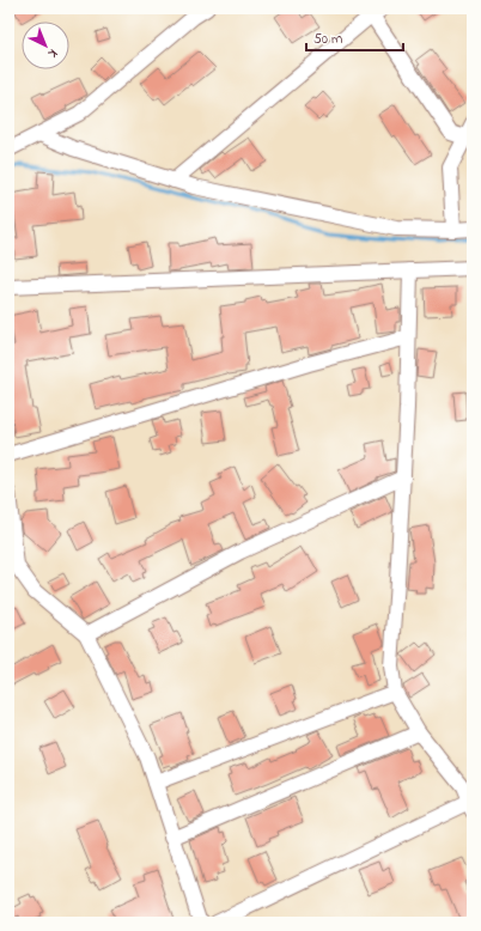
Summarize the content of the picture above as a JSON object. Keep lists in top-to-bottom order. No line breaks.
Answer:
{"scale_bar":"50 m","north":"bottom right"}
